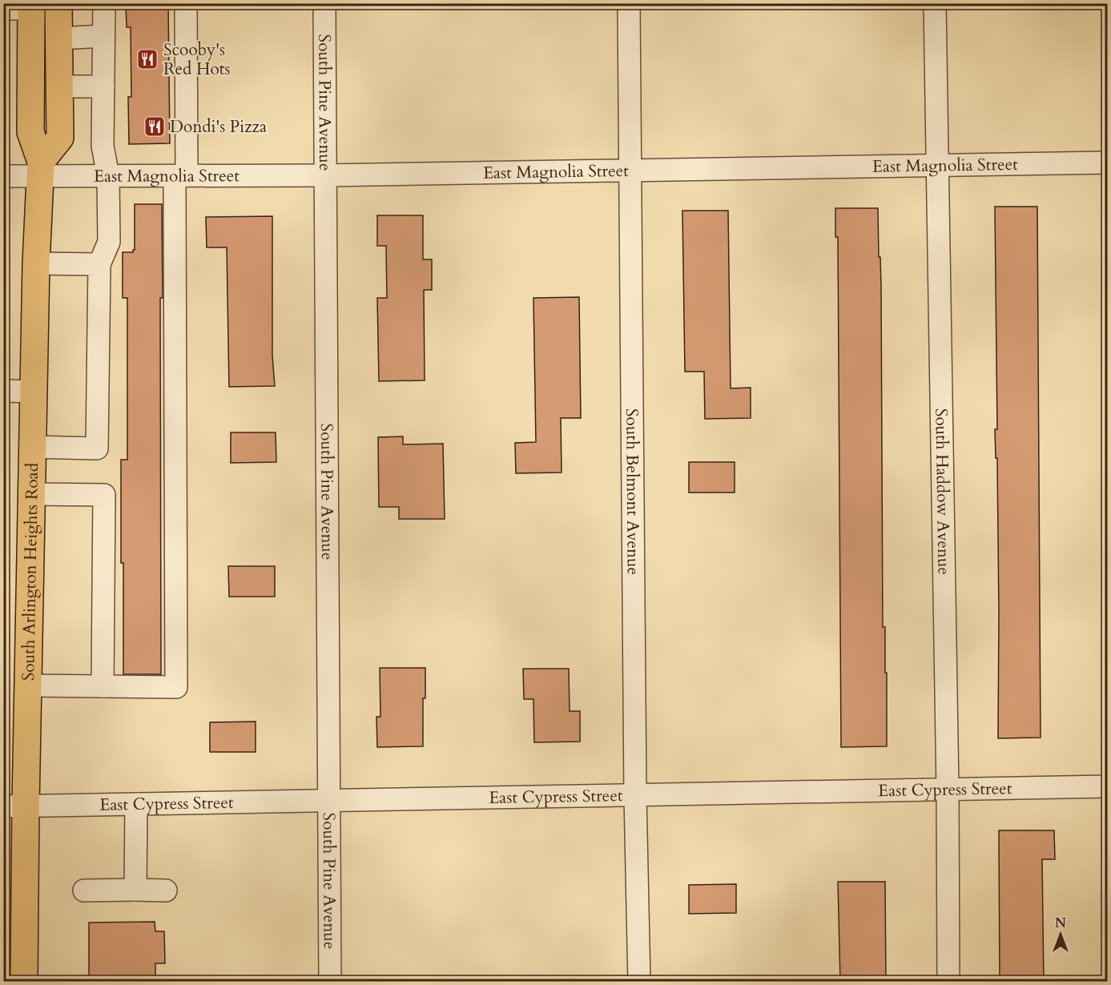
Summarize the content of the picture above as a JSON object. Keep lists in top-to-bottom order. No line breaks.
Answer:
{"streets":{"main road":["South Arlington Heights Road"],"street":["South Pine Avenue","East Magnolia Street","South Belmont Avenue","South Haddow Avenue","East Cypress Street"]},"crossings":[["South Pine Avenue","East Magnolia Street"],["South Pine Avenue","East Cypress Street"],["East Magnolia Street","South Belmont Avenue"],["East Magnolia Street","South Haddow Avenue"],["East Magnolia Street","South Arlington Heights Road"],["South Belmont Avenue","East Cypress Street"],["South Haddow Avenue","East Cypress Street"],["South Arlington Heights Road","East Cypress Street"]],"places":{"restaurant":["Scooby's Red Hots","Dondi's Pizza"]},"north":"top"}
